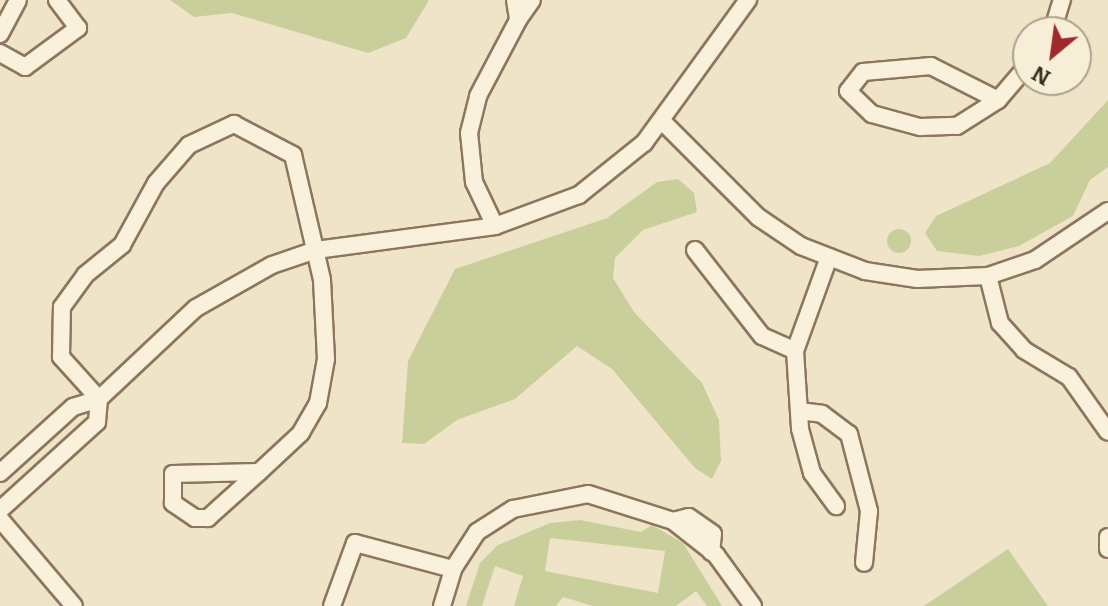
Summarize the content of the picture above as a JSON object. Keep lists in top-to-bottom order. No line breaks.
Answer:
{"north":"bottom left"}
